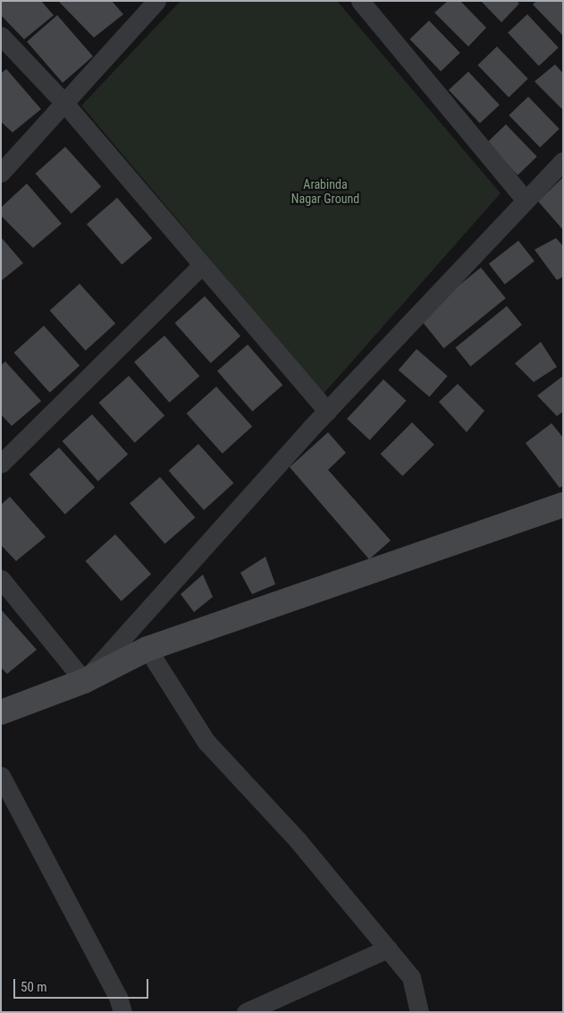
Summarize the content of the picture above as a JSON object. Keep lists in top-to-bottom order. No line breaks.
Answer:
{"parks":["Arabinda Nagar Ground"],"scale_bar":"50 m"}
